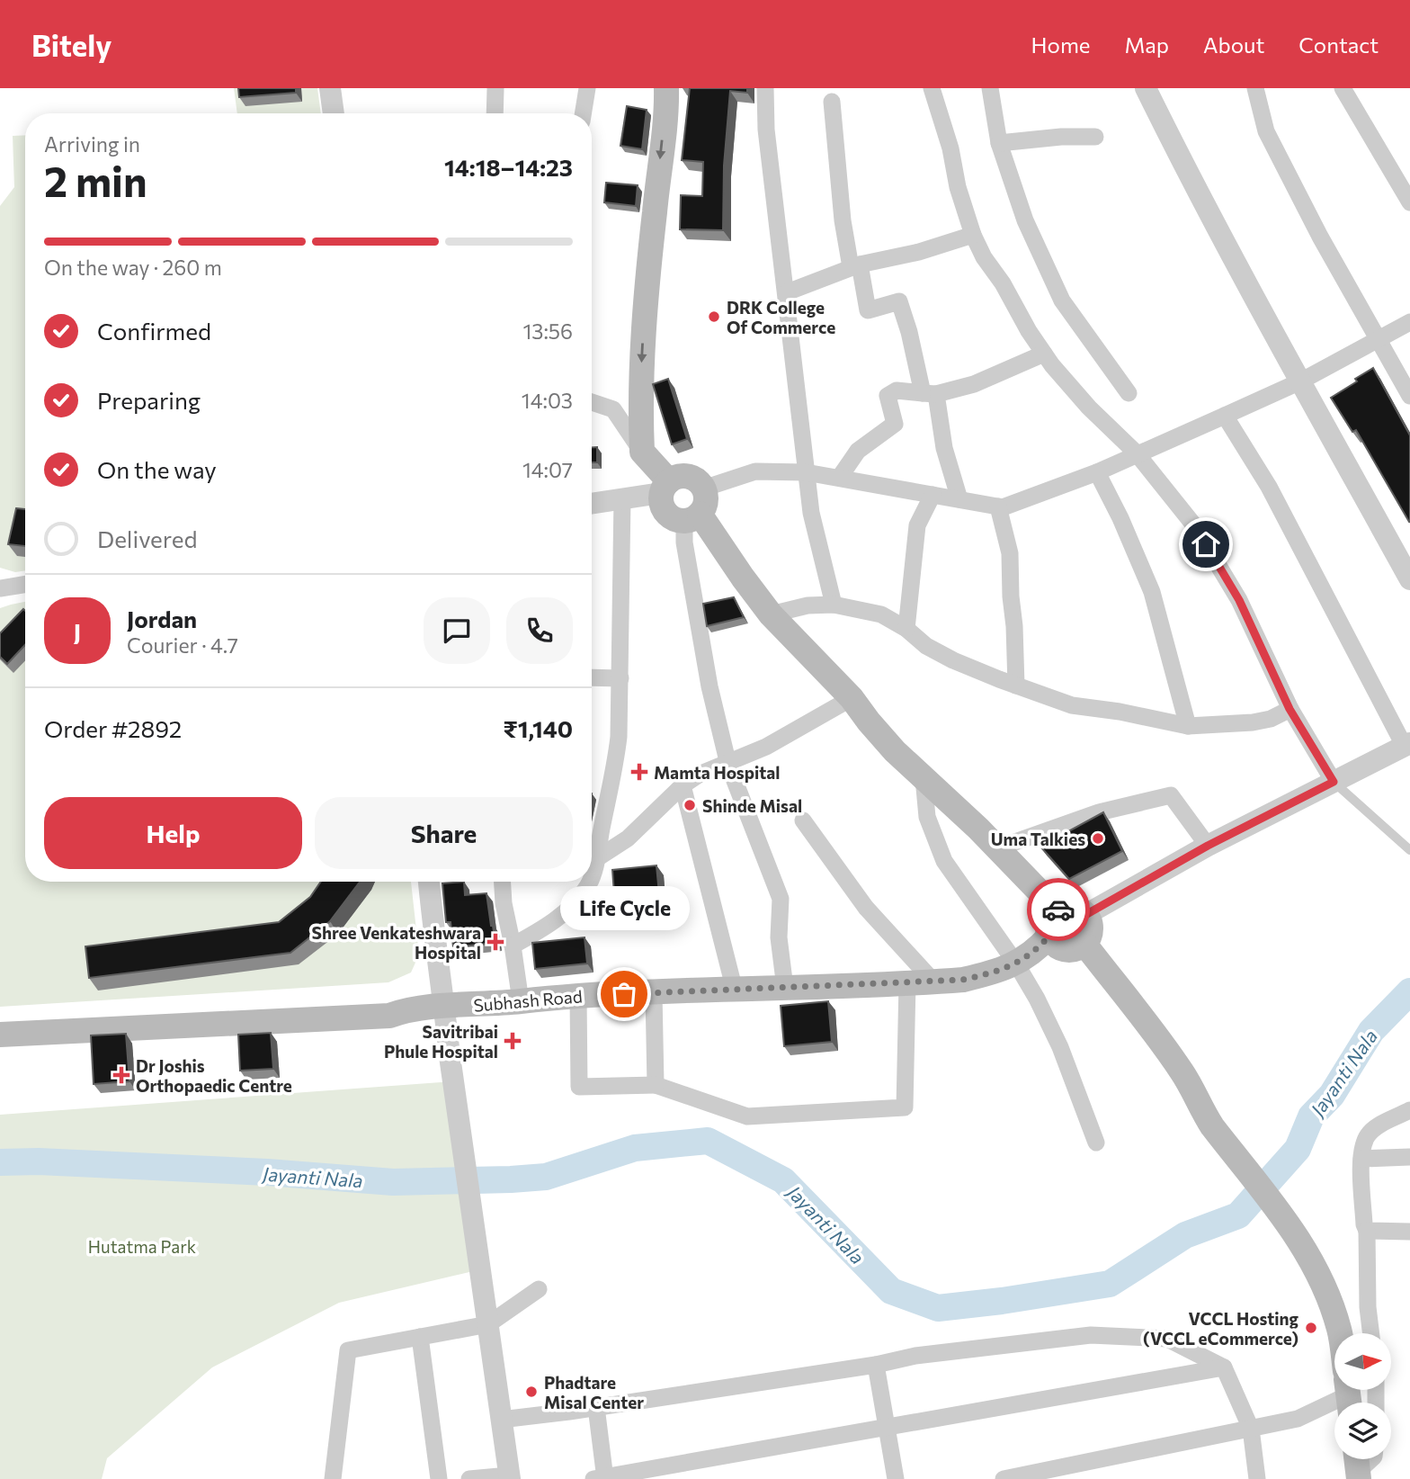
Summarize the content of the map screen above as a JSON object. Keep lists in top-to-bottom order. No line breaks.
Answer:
{"streets":{"main road":["Subhash Road"]},"water":["Jayanti Nala"],"parks":["Hutatma Park"],"places":{"other":["DRK College Of Commerce","Shinde Misal","Uma Talkies","Life Cycle","VCCL Hosting (VCCL eCommerce)","Phadtare Misal Center"],"health":["Mamta Hospital","Shree Venkateshwara Hospital","Savitribai Phule Hospital","Dr Joshis Orthopaedic Centre"]},"north":"right","page":{"header":"Bitely","nav":["Home","Map","About","Contact"],"heading":["2 min","Arriving in","14:18–14:23"],"panel":["Jordan","Courier · 4.7","Order #2892","₹1,140"],"bar":"On the way · 260 m","list":[["Confirmed","13:56"],["Preparing","14:03"],["On the way","14:07"],"Delivered"],"round":"J","buttons":["Help","Share"],"bubble":"Life Cycle"}}
